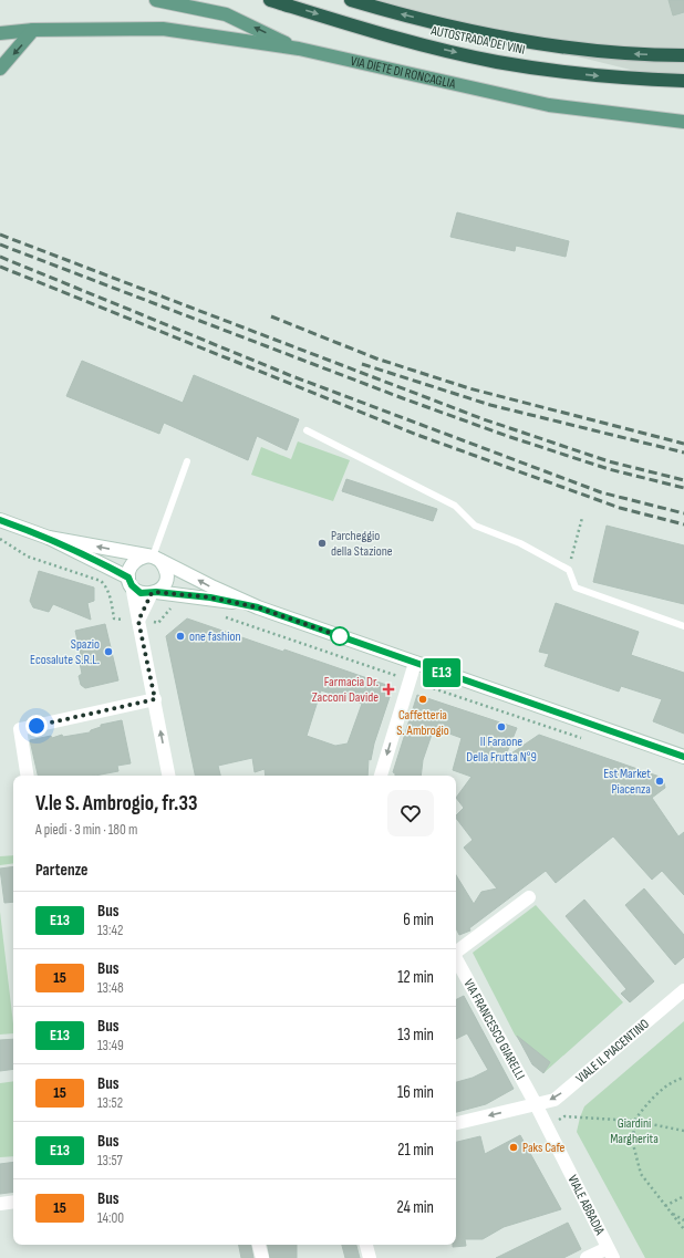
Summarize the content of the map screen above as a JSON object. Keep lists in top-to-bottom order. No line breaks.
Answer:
{"streets":{"highway":["AUTOSTRADA DEI VINI"],"main road":["VIA DIETE DI RONCAGLIA"],"street":["VIA FRANCESCO GIARELLI","VIALE IL PIACENTINO","VIALE ABBADIA"]},"crossings":[["VIA FRANCESCO GIARELLI","VIALE IL PIACENTINO"],["VIA FRANCESCO GIARELLI","VIALE ABBADIA"],["VIALE IL PIACENTINO","VIALE ABBADIA"]],"one_way":["VIALE IL PIACENTINO"],"parks":["Giardini Margherita"],"places":{"other":["Parcheggio della Stazione","one fashion","Spazio Ecosalute S.R.L.","Caffetteria S. Ambrogio","Il Faraone Della Frutta N°9","Est Market Piacenza","Paks Cafe"],"health":["Farmacia Dr. Zacconi Davide"]},"lines":["bus line E13"],"page":{"on_map":"E13","heading":[["V.le S. Ambrogio, fr.33","A piedi · 3 min · 180 m"],"Partenze"],"list":[{"mark":"E13","name":"Bus","note":"13:42","value":"6 min"},{"mark":"15","name":"Bus","note":"13:48","value":"12 min"},{"mark":"E13","name":"Bus","note":"13:49","value":"13 min"},{"mark":"15","name":"Bus","note":"13:52","value":"16 min"},{"mark":"E13","name":"Bus","note":"13:57","value":"21 min"},{"mark":"15","name":"Bus","note":"14:00","value":"24 min"}]}}
